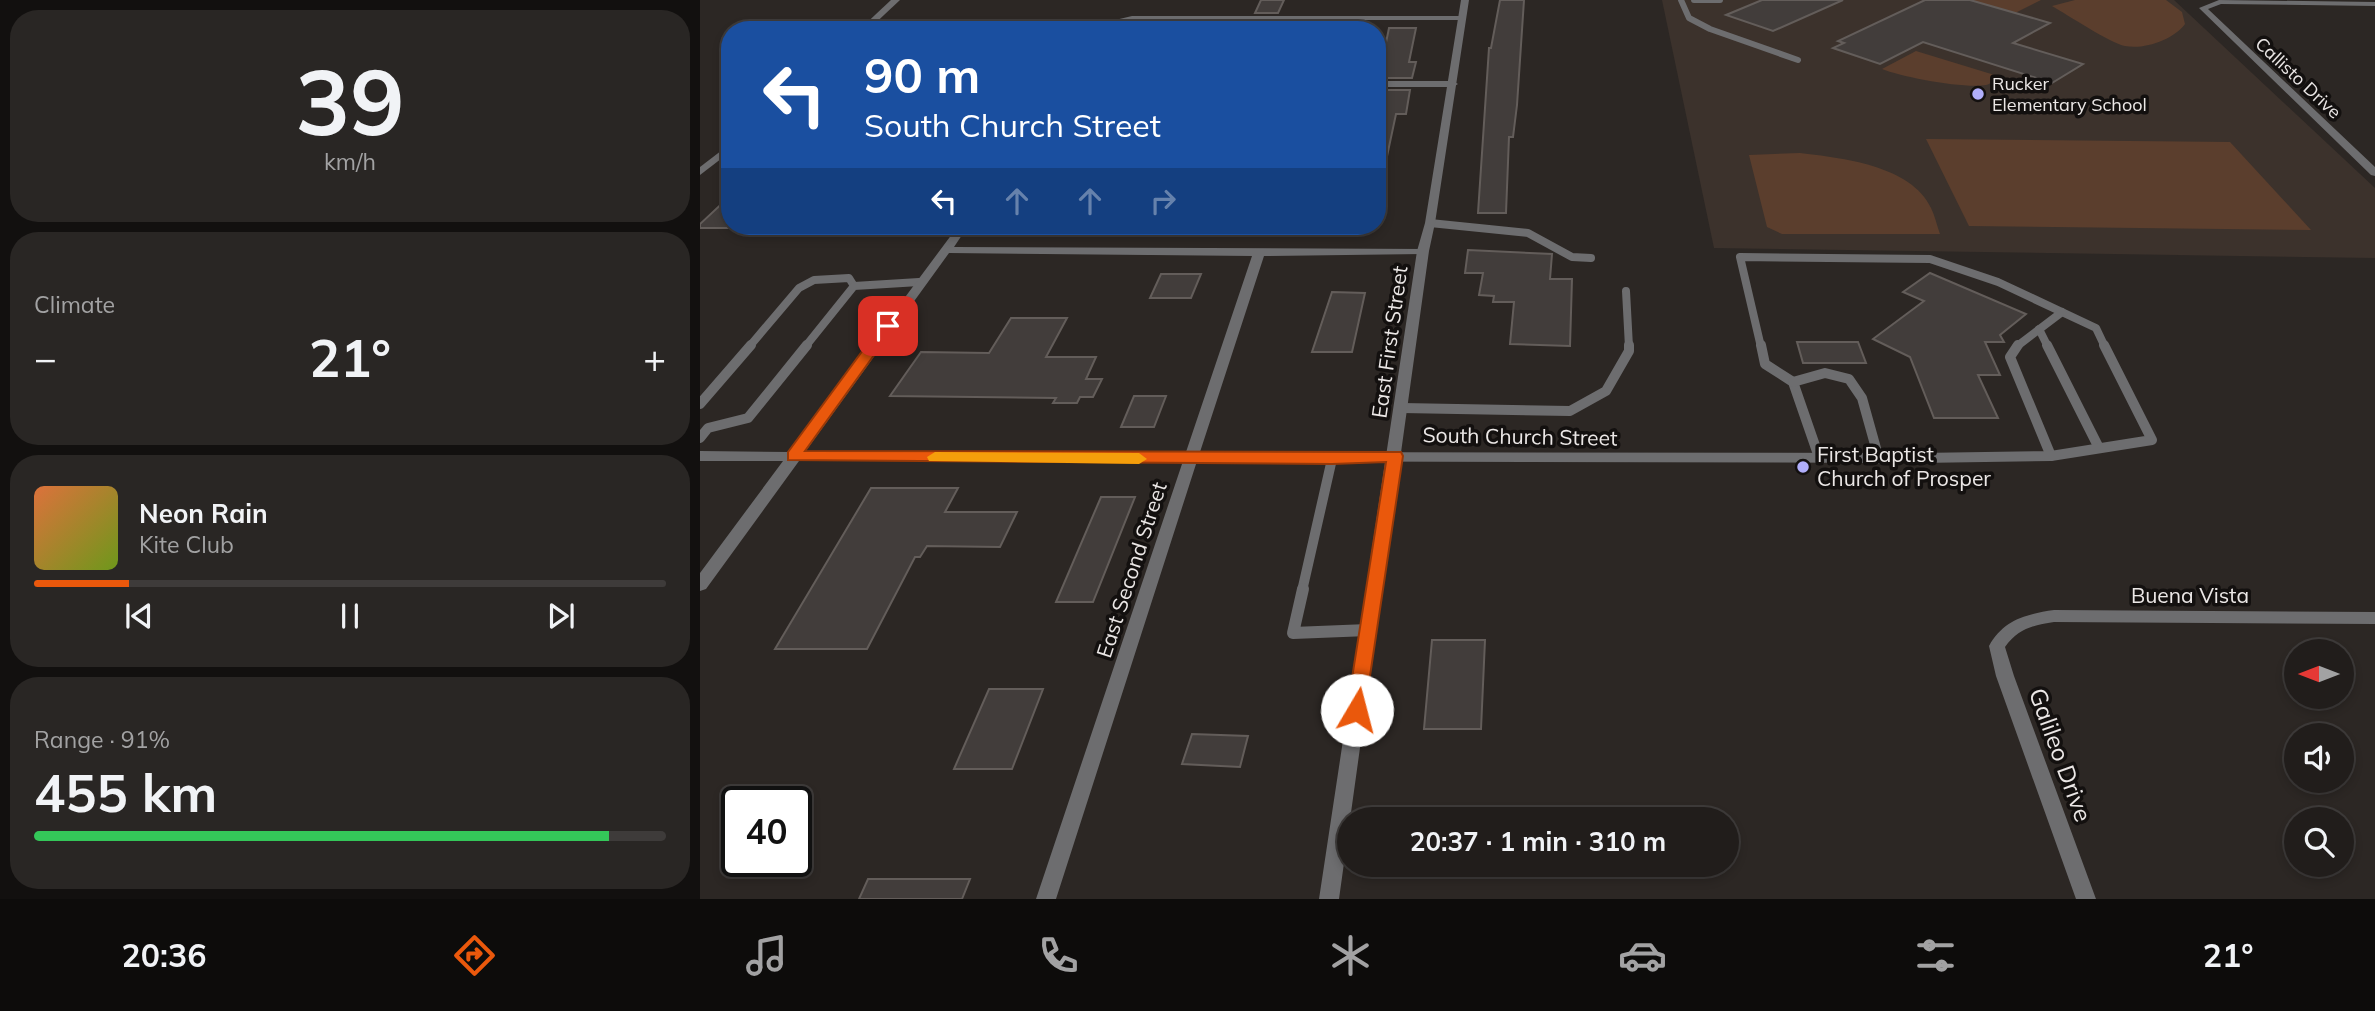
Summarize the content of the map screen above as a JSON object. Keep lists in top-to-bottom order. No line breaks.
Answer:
{"streets":{"street":["Callisto Drive","East First Street","South Church Street","East Second Street","Buena Vista","Galileo Drive"]},"crossings":[["East First Street","South Church Street"],["South Church Street","East Second Street"],["Buena Vista","Galileo Drive"]],"places":["Rucker Elementary School","First Baptist Church of Prosper"],"north":"left","page":{"tile":[["39","km/h"],"Climate",["Range · 91%","455 km"]],"turn":["90 m","South Church Street"],"heat":["−","21°","+"],"song":["Neon Rain","Kite Club"],"limit":"40","trip":"20:37 · 1 min · 310 m","tabs":["20:36","21°"]}}
